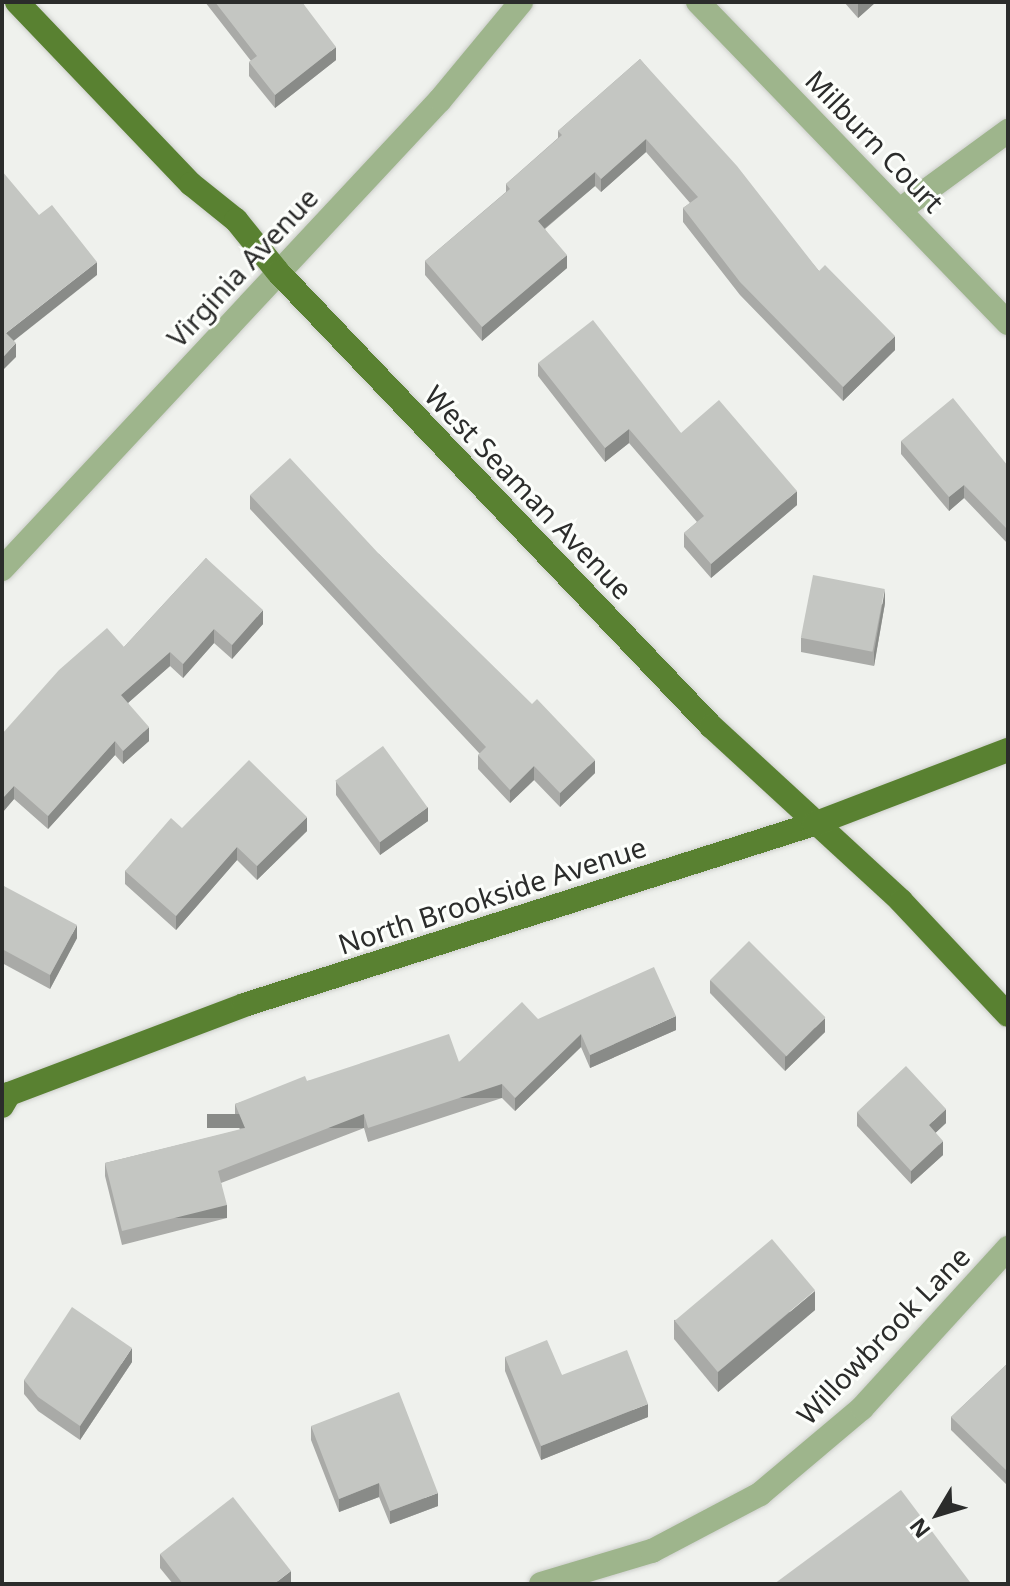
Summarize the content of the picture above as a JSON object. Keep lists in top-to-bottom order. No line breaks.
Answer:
{"streets":{"main road":["West Seaman Avenue","North Brookside Avenue"],"street":["Milburn Court","Virginia Avenue","Willowbrook Lane"]},"crossings":[["Virginia Avenue","West Seaman Avenue"],["West Seaman Avenue","North Brookside Avenue"]],"north":"bottom left"}
